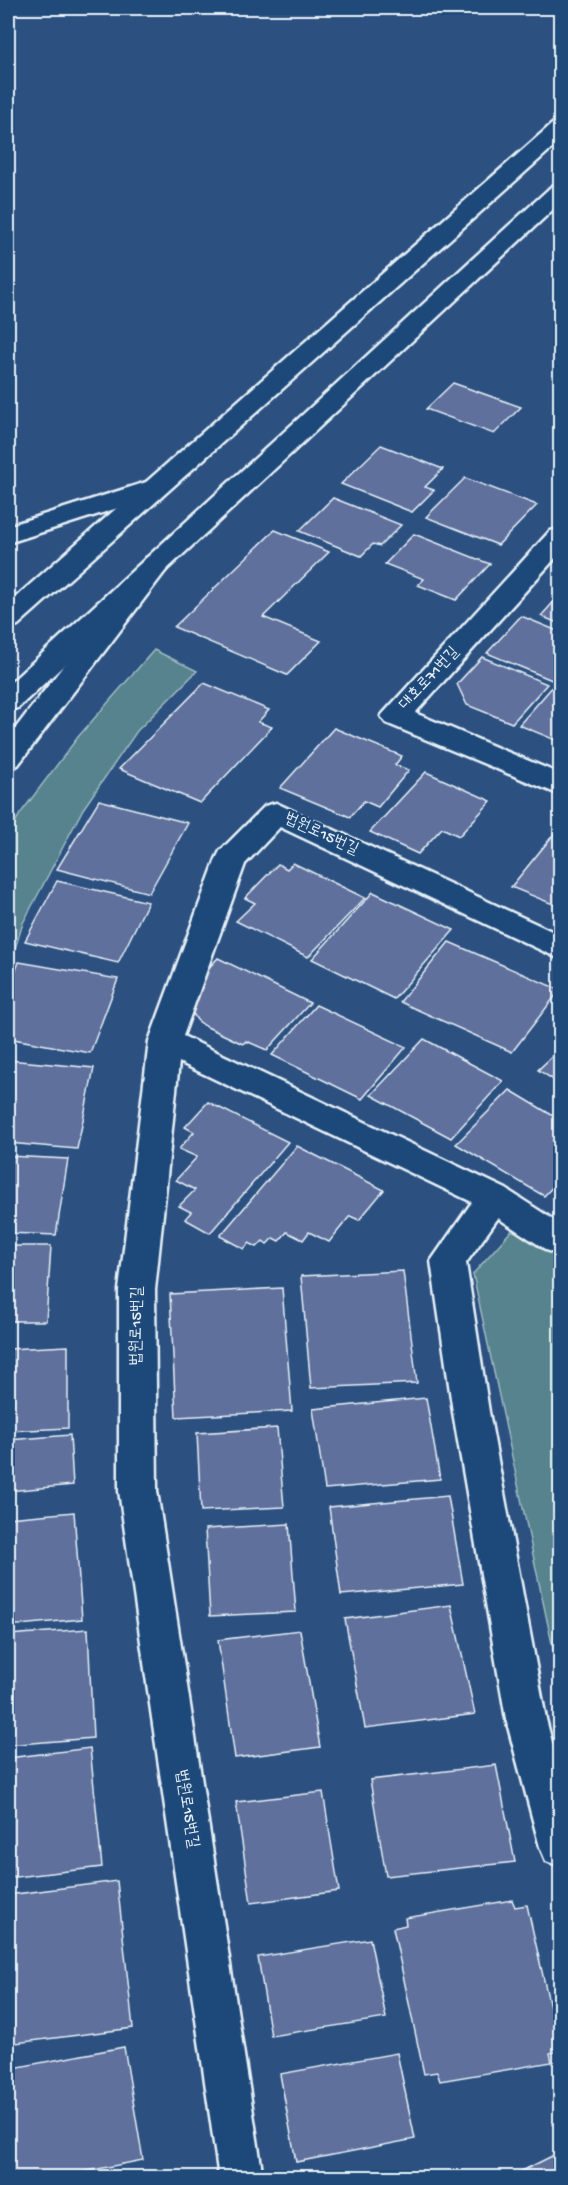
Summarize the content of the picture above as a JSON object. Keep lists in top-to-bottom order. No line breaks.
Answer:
{"streets":{"street":["대호로71번길","법원로15번길"]}}
